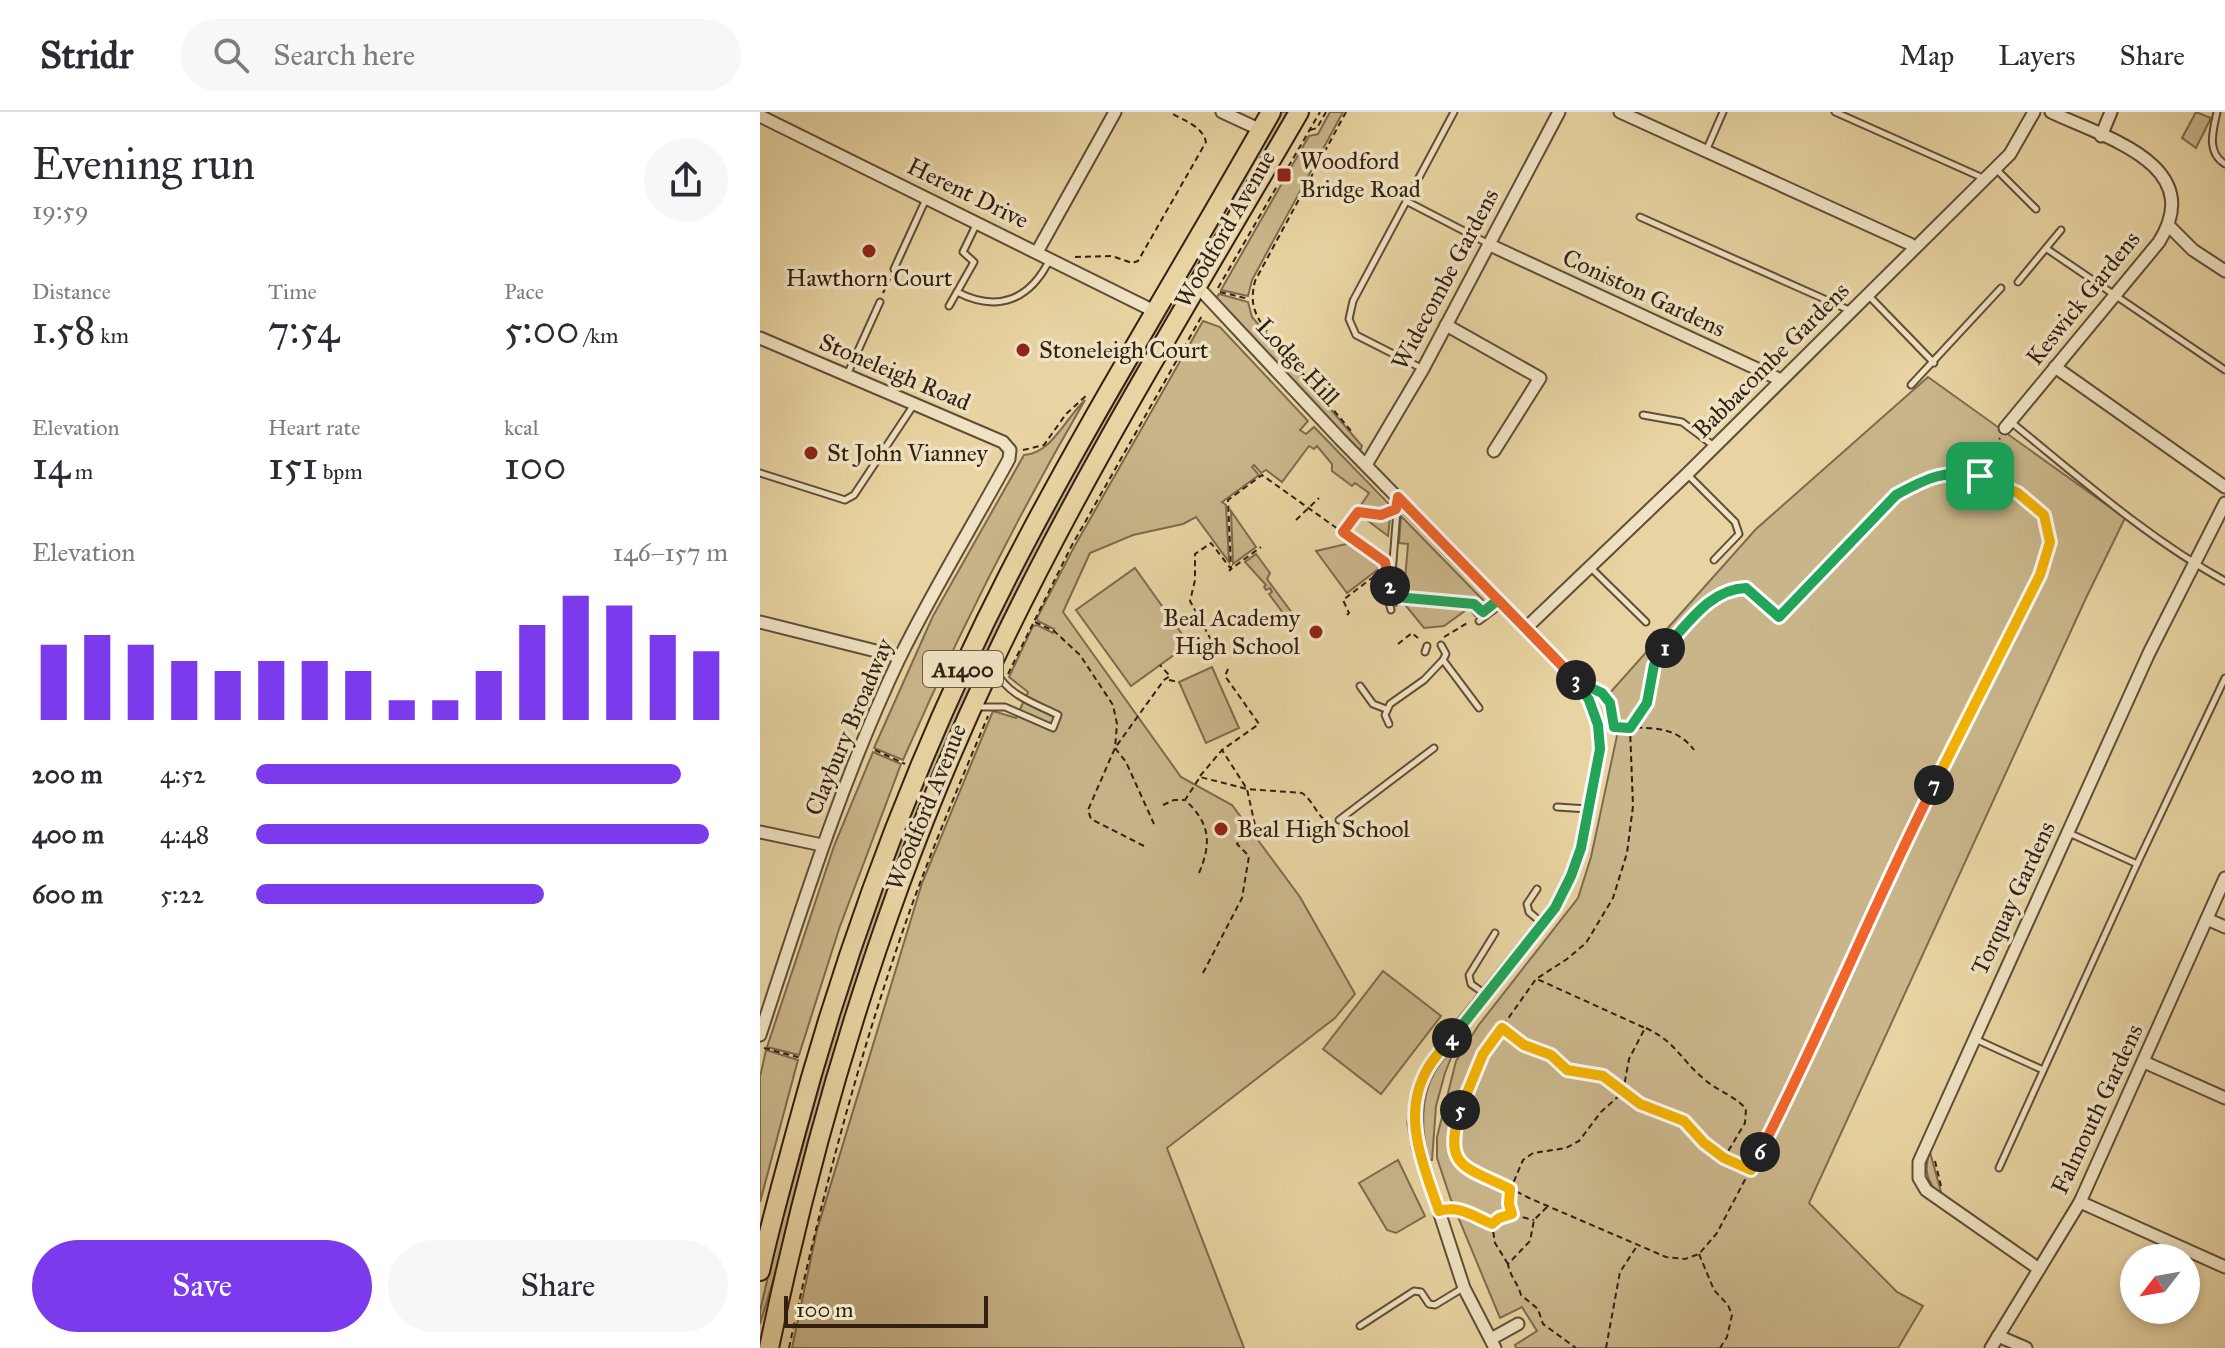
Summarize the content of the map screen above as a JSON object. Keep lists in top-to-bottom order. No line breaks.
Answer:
{"streets":{"highway":["Woodford Avenue","A1400"],"street":["Herent Drive","Widecombe Gardens","Coniston Gardens","Keswick Gardens","Babbacombe Gardens","Lodge Hill","Stoneleigh Road","Claybury Broadway","Torquay Gardens","Falmouth Gardens"]},"crossings":[["Herent Drive","Woodford Avenue"],["Woodford Avenue","Lodge Hill"],["Widecombe Gardens","Coniston Gardens"],["Widecombe Gardens","Lodge Hill"],["Coniston Gardens","Babbacombe Gardens"],["Stoneleigh Road","Claybury Broadway"],["Torquay Gardens","Falmouth Gardens"]],"places":{"transit":["Woodford Bridge Road"],"other":["Hawthorn Court","Stoneleigh Court","St John Vianney","Beal Academy High School","Beal High School"]},"scale_bar":"100 m","north":"bottom left","page":{"header":"Stridr","search":"Search here","nav":["Map","Layers","Share"],"heading":["Evening run","19:59"],"stats":[["Distance","1.58 km"],["Time","7:54"],["Pace","5:00 /km"],["Elevation","14 m"],["Heart rate","151 bpm"],["kcal","100"]],"chart":["Elevation","146–157 m"],"pins":["2","1","3","7","4","5","6"],"list":[{"name":"200 m","note":"4:52"},{"name":"400 m","note":"4:48"},{"name":"600 m","note":"5:22"}],"buttons":["Save","Share"],"scale":"100 m"}}
